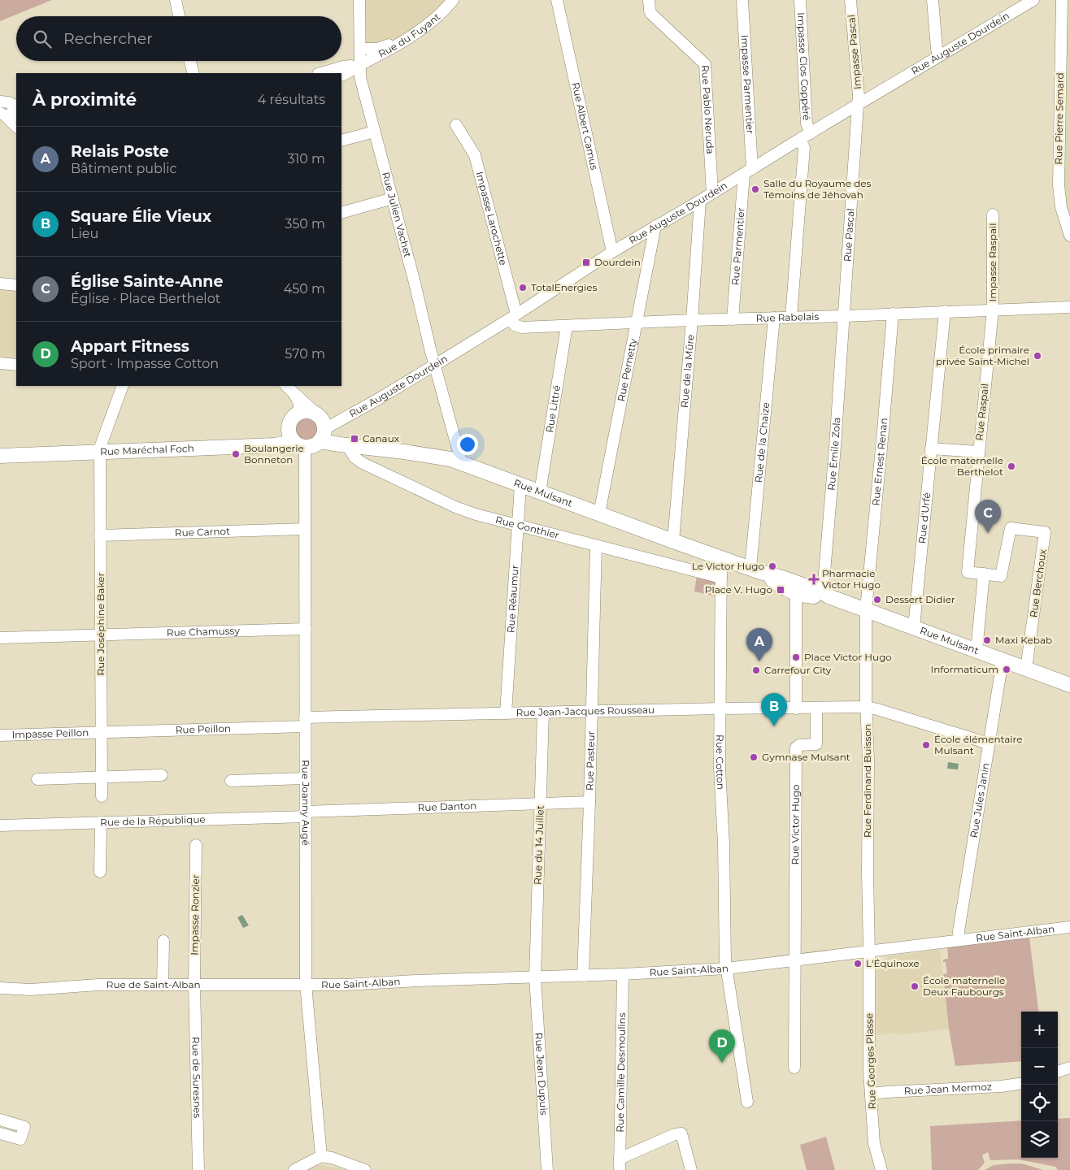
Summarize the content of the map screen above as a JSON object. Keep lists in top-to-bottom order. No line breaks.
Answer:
{"streets":{"main road":["Rue Maréchal Foch","Rue Mulsant"],"street":["Rue du Fuyant","Rue Auguste Dourdein","Impasse Pascal","Impasse Clos Coppéré","Impasse Parmentier","Rue Pablo Neruda","Rue Pierre Semard","Rue Albert Camus","Rue Julien Vachet","Impasse Larochette","Rue Pascal","Rue Parmentier","Impasse Raspail","Rue Rabelais","Rue Pernetty","Rue de la Mûre","Rue Littré","Rue Raspail","Rue de la Chaize","Rue Émile Zola","Rue Ernest Renan","Rue d'Urfé","Rue Gonthier","Rue Carnot","Rue Berchoux","Rue Réaumur","Rue Joséphine Baker","Rue Chamussy","Rue Jean-Jacques Rousseau","Rue Peillon","Impasse Peillon","Rue Pasteur","Rue Cotton","Rue Ferdinand Buisson","Rue Jules Janin","Rue Joanny Augé","Rue Danton","Rue de la République","Rue Victor Hugo","Rue du 14 Juillet","Impasse Ronzier","Rue Saint-Alban","Rue de Saint-Alban","Rue Georges Plasse","Rue Camille Desmoulins","Rue Jean Dupuis","Rue de Suresnes","Rue Jean Mermoz"]},"crossings":[["Rue du Fuyant","Rue Julien Vachet"],["Rue Auguste Dourdein","Impasse Pascal"],["Rue Auguste Dourdein","Impasse Clos Coppéré"],["Rue Auguste Dourdein","Impasse Parmentier"],["Rue Auguste Dourdein","Rue Pablo Neruda"],["Rue Auguste Dourdein","Rue Albert Camus"],["Rue Auguste Dourdein","Rue Julien Vachet"],["Rue Auguste Dourdein","Impasse Larochette"],["Rue Auguste Dourdein","Rue Pascal"],["Rue Auguste Dourdein","Rue Parmentier"],["Rue Auguste Dourdein","Rue Rabelais"],["Rue Auguste Dourdein","Rue Pernetty"],["Rue Auguste Dourdein","Rue de la Mûre"],["Rue Auguste Dourdein","Rue Maréchal Foch"],["Rue Auguste Dourdein","Rue Mulsant"],["Rue Auguste Dourdein","Rue Joanny Augé"],["Impasse Pascal","Rue Pascal"],["Impasse Parmentier","Rue Parmentier"],["Rue Julien Vachet","Rue Mulsant"],["Impasse Larochette","Rue Rabelais"],["Rue Pascal","Rue Rabelais"],["Rue Pascal","Rue Émile Zola"],["Rue Parmentier","Rue Rabelais"],["Impasse Raspail","Rue Rabelais"],["Impasse Raspail","Rue Raspail"],["Rue Rabelais","Rue Pernetty"],["Rue Rabelais","Rue de la Mûre"],["Rue Rabelais","Rue Littré"],["Rue Rabelais","Rue Raspail"],["Rue Rabelais","Rue de la Chaize"],["Rue Rabelais","Rue Émile Zola"],["Rue Rabelais","Rue Ernest Renan"],["Rue Rabelais","Rue d'Urfé"],["Rue Pernetty","Rue Mulsant"],["Rue de la Mûre","Rue Mulsant"],["Rue Littré","Rue Mulsant"],["Rue Raspail","Rue Berchoux"],["Rue de la Chaize","Rue Mulsant"],["Rue Maréchal Foch","Rue Mulsant"],["Rue Maréchal Foch","Rue Joséphine Baker"],["Rue Maréchal Foch","Rue Joanny Augé"],["Rue Émile Zola","Rue Mulsant"],["Rue Ernest Renan","Rue Mulsant"],["Rue Ernest Renan","Rue Ferdinand Buisson"],["Rue Mulsant","Rue d'Urfé"],["Rue Mulsant","Rue Gonthier"],["Rue Mulsant","Rue Berchoux"],["Rue Mulsant","Rue Réaumur"],["Rue Mulsant","Rue Cotton"],["Rue Mulsant","Rue Ferdinand Buisson"],["Rue Mulsant","Rue Jules Janin"],["Rue Mulsant","Rue Joanny Augé"],["Rue Gonthier","Rue Réaumur"],["Rue Gonthier","Rue Pasteur"],["Rue Gonthier","Rue Cotton"],["Rue Carnot","Rue Joséphine Baker"],["Rue Carnot","Rue Joanny Augé"],["Rue Réaumur","Rue Jean-Jacques Rousseau"],["Rue Joséphine Baker","Rue Chamussy"],["Rue Joséphine Baker","Rue Peillon"],["Rue Joséphine Baker","Impasse Peillon"],["Rue Chamussy","Rue Joanny Augé"],["Rue Jean-Jacques Rousseau","Rue Peillon"],["Rue Jean-Jacques Rousseau","Rue Pasteur"],["Rue Jean-Jacques Rousseau","Rue Cotton"],["Rue Jean-Jacques Rousseau","Rue Ferdinand Buisson"],["Rue Jean-Jacques Rousseau","Rue Jules Janin"],["Rue Jean-Jacques Rousseau","Rue Joanny Augé"],["Rue Jean-Jacques Rousseau","Rue Victor Hugo"],["Rue Jean-Jacques Rousseau","Rue du 14 Juillet"],["Rue Peillon","Impasse Peillon"],["Rue Peillon","Rue Joanny Augé"],["Rue Pasteur","Rue Danton"],["Rue Pasteur","Rue Saint-Alban"],["Rue Cotton","Rue Saint-Alban"],["Rue Ferdinand Buisson","Rue Saint-Alban"],["Rue Ferdinand Buisson","Rue Georges Plasse"],["Rue Jules Janin","Rue Saint-Alban"],["Rue Joanny Augé","Rue Danton"],["Rue Joanny Augé","Rue de la République"],["Rue Joanny Augé","Rue Saint-Alban"],["Rue Joanny Augé","Rue de Saint-Alban"],["Rue Danton","Rue de la République"],["Rue Danton","Rue du 14 Juillet"],["Rue Victor Hugo","Rue Saint-Alban"],["Rue du 14 Juillet","Rue Saint-Alban"],["Rue du 14 Juillet","Rue Jean Dupuis"],["Impasse Ronzier","Rue de Saint-Alban"],["Impasse Ronzier","Rue de Suresnes"],["Rue Saint-Alban","Rue de Saint-Alban"],["Rue Saint-Alban","Rue Georges Plasse"],["Rue Saint-Alban","Rue Camille Desmoulins"],["Rue Saint-Alban","Rue Jean Dupuis"],["Rue de Saint-Alban","Rue de Suresnes"],["Rue Georges Plasse","Rue Jean Mermoz"]],"places":{"other":["Salle du Royaume des Témoins de Jéhovah","TotalEnergies","École primaire privée Saint-Michel","Boulangerie Bonneton","École maternelle Berthelot","Le Victor Hugo","Dessert Didier","Maxi Kebab","Place Victor Hugo","Informaticum","Carrefour City","École élémentaire Mulsant","Gymnase Mulsant","L'Équinoxe","École maternelle Deux Faubourgs"],"transit":["Dourdein","Canaux","Place V. Hugo"],"health":["Pharmacie Victor Hugo"]},"page":{"search":"Rechercher","heading":["À proximité","4 résultats"],"list":[{"mark":"A","name":"Relais Poste","note":"Bâtiment public","value":"310 m"},{"mark":"B","name":"Square Élie Vieux","note":"Lieu","value":"350 m"},{"mark":"C","name":"Église Sainte-Anne","note":"Église · Place Berthelot","value":"450 m"},{"mark":"D","name":"Appart Fitness","note":"Sport · Impasse Cotton","value":"570 m"}],"pins":["C","A","B","D"],"map_buttons":["+","−"]}}
